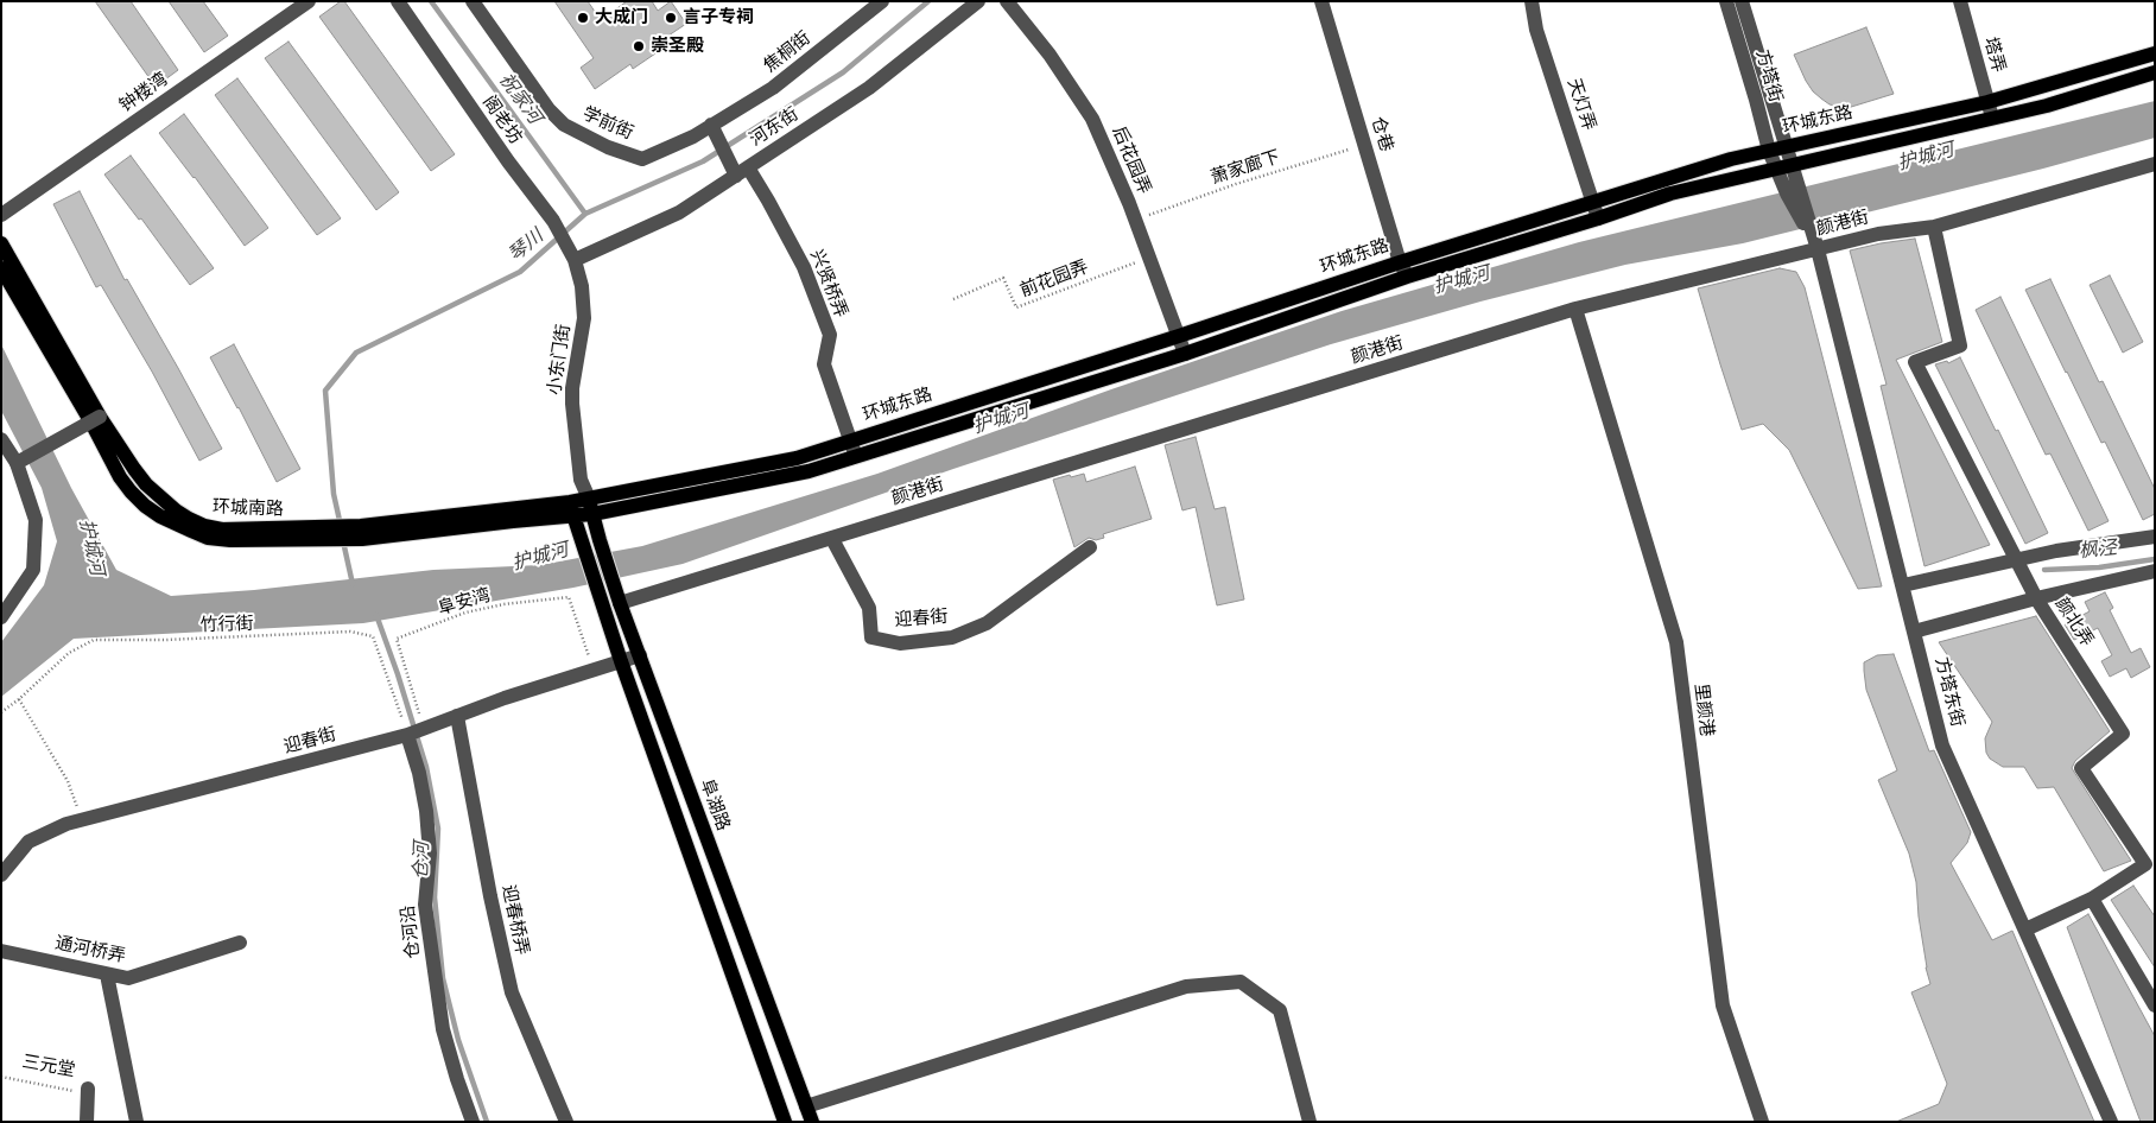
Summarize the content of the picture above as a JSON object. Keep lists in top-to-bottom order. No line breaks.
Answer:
{"streets":{"main road":["环城东路","环城南路","阜湖路"],"street":["焦桐街","塔弄","方塔街","钟楼湾","天灯弄","阁老坊","学前街","河东街","仓巷","后花园弄","颜港街","兴贤桥弄","小东门街","迎春街","颜北弄","方塔东街","里颜港","迎春桥弄","仓河沿","通河桥弄","三元堂"],"path":["萧家廊下","前花园弄","阜安湾","竹行街"]},"crossings":[["焦桐街","学前街"],["焦桐街","兴贤桥弄"],["塔弄","环城东路"],["方塔街","环城东路"],["方塔街","颜港街"],["方塔街","方塔东街"],["天灯弄","环城东路"],["阁老坊","河东街"],["阁老坊","小东门街"],["环城东路","仓巷"],["环城东路","后花园弄"],["环城东路","兴贤桥弄"],["环城东路","小东门街"],["环城东路","环城南路"],["环城东路","阜湖路"],["学前街","兴贤桥弄"],["河东街","兴贤桥弄"],["河东街","小东门街"],["仓巷","萧家廊下"],["后花园弄","萧家廊下"],["后花园弄","前花园弄"],["颜港街","迎春街"],["颜港街","颜北弄"],["颜港街","方塔东街"],["颜港街","里颜港"],["颜港街","阜湖路"],["小东门街","阜湖路"],["阜安湾","迎春街"],["迎春街","竹行街"],["迎春街","阜湖路"],["迎春街","迎春桥弄"],["迎春街","仓河沿"],["颜北弄","方塔东街"],["竹行街","仓河沿"]],"water":["祝家河","护城河","琴川","枫泾","仓河"],"places":["大成门","言子专祠","崇圣殿"]}
